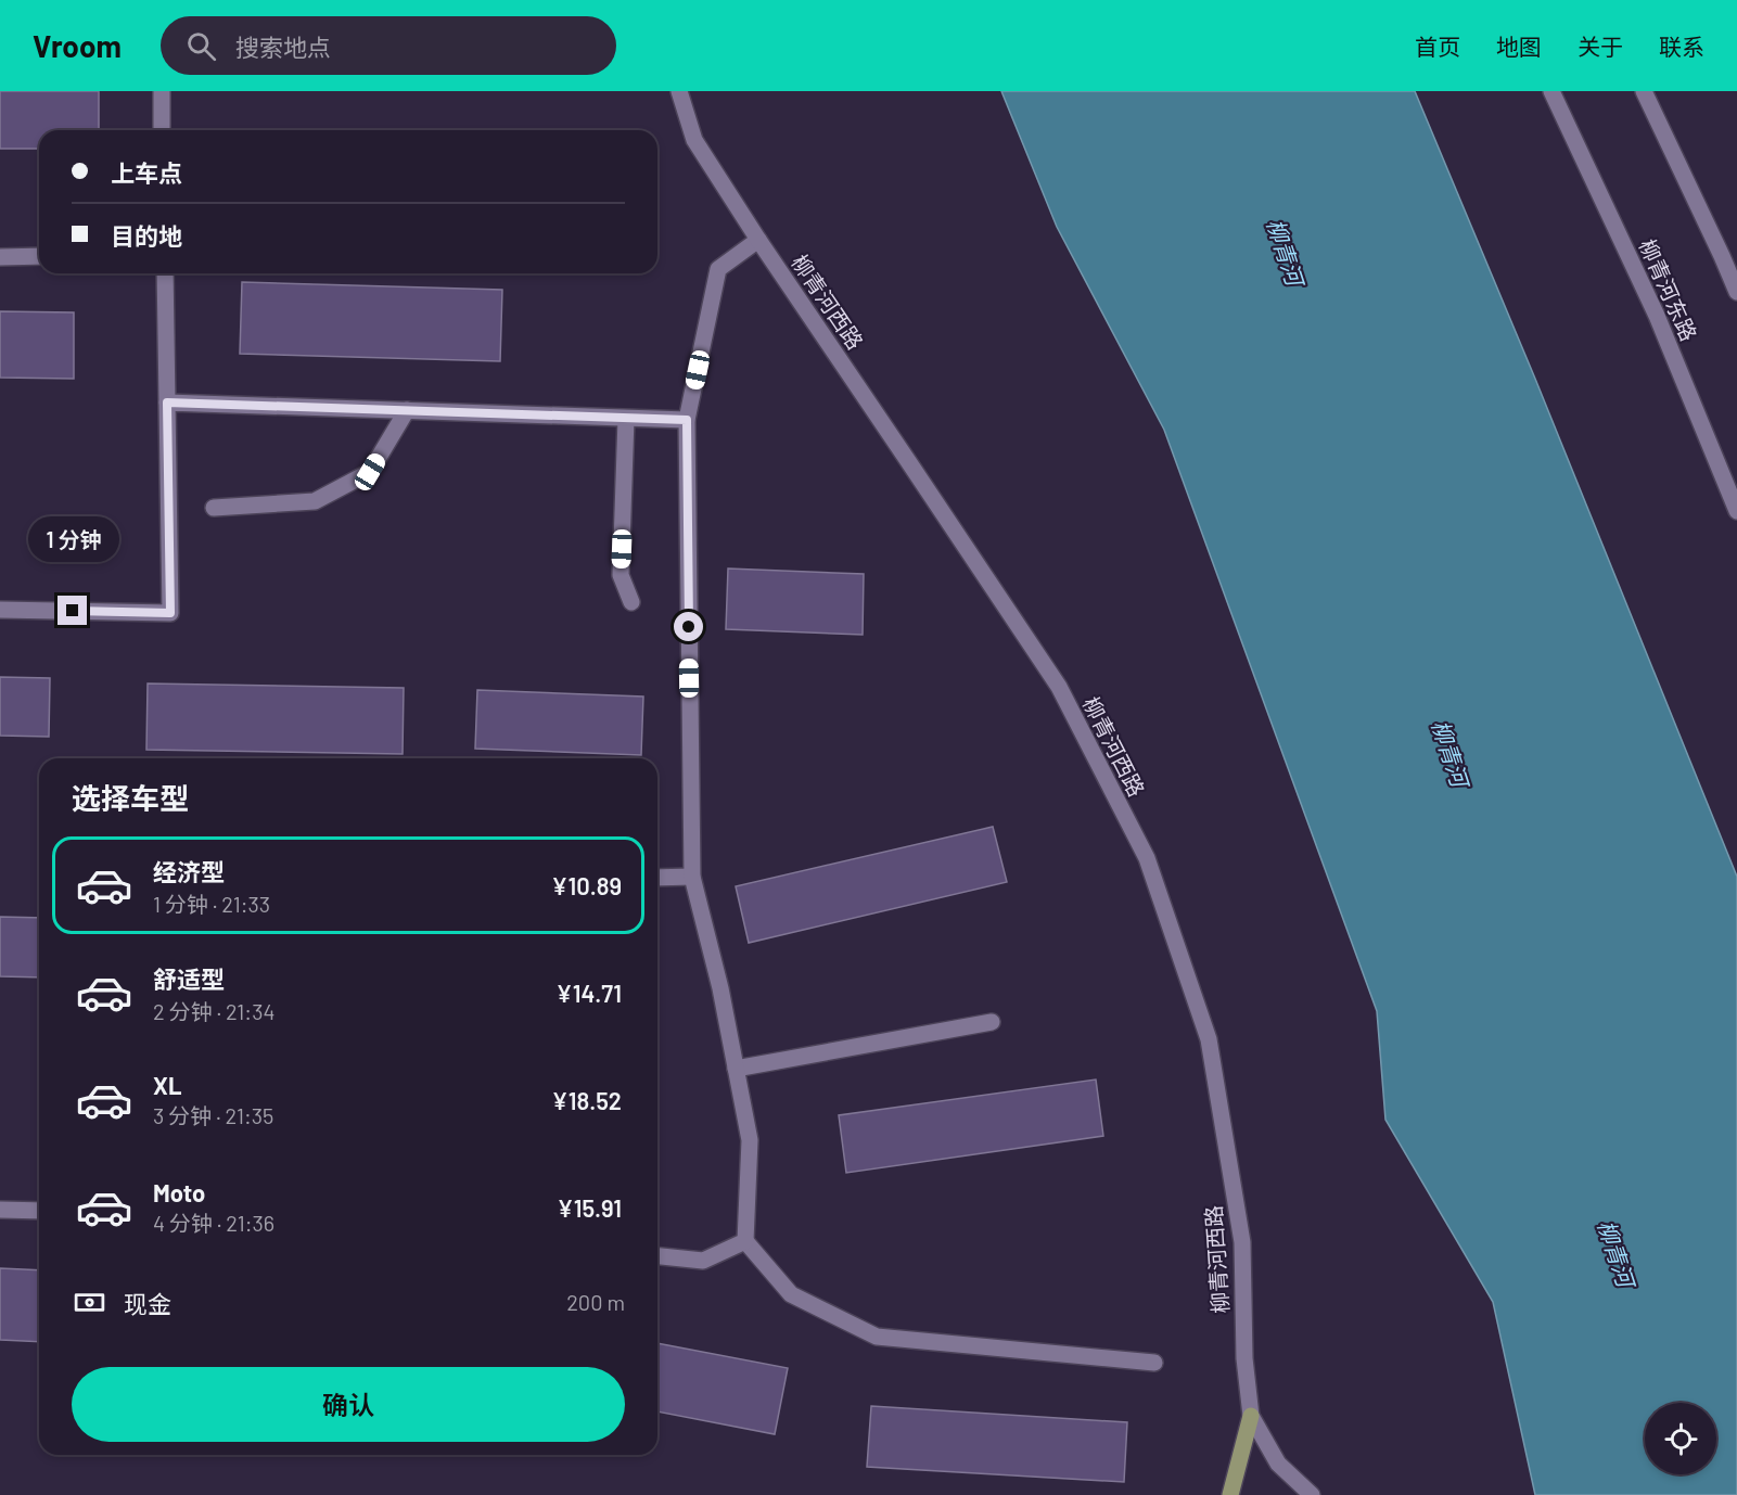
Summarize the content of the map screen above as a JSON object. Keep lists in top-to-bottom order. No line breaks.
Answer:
{"streets":{"street":["柳青河东路","柳青河西路"]},"water":["柳青河"],"page":{"header":"Vroom","search":"搜索地点","nav":["首页","地图","关于","联系"],"banner":["上车点","目的地"],"bubble":"1 分钟","heading":"选择车型","list":[{"name":"经济型","note":"1 分钟 · 21:33","value":"¥10.89"},{"name":"舒适型","note":"2 分钟 · 21:34","value":"¥14.71"},{"name":"XL","note":"3 分钟 · 21:35","value":"¥18.52"},{"name":"Moto","note":"4 分钟 · 21:36","value":"¥15.91"}],"pay":["现金","200 m"],"buttons":"确认"}}
